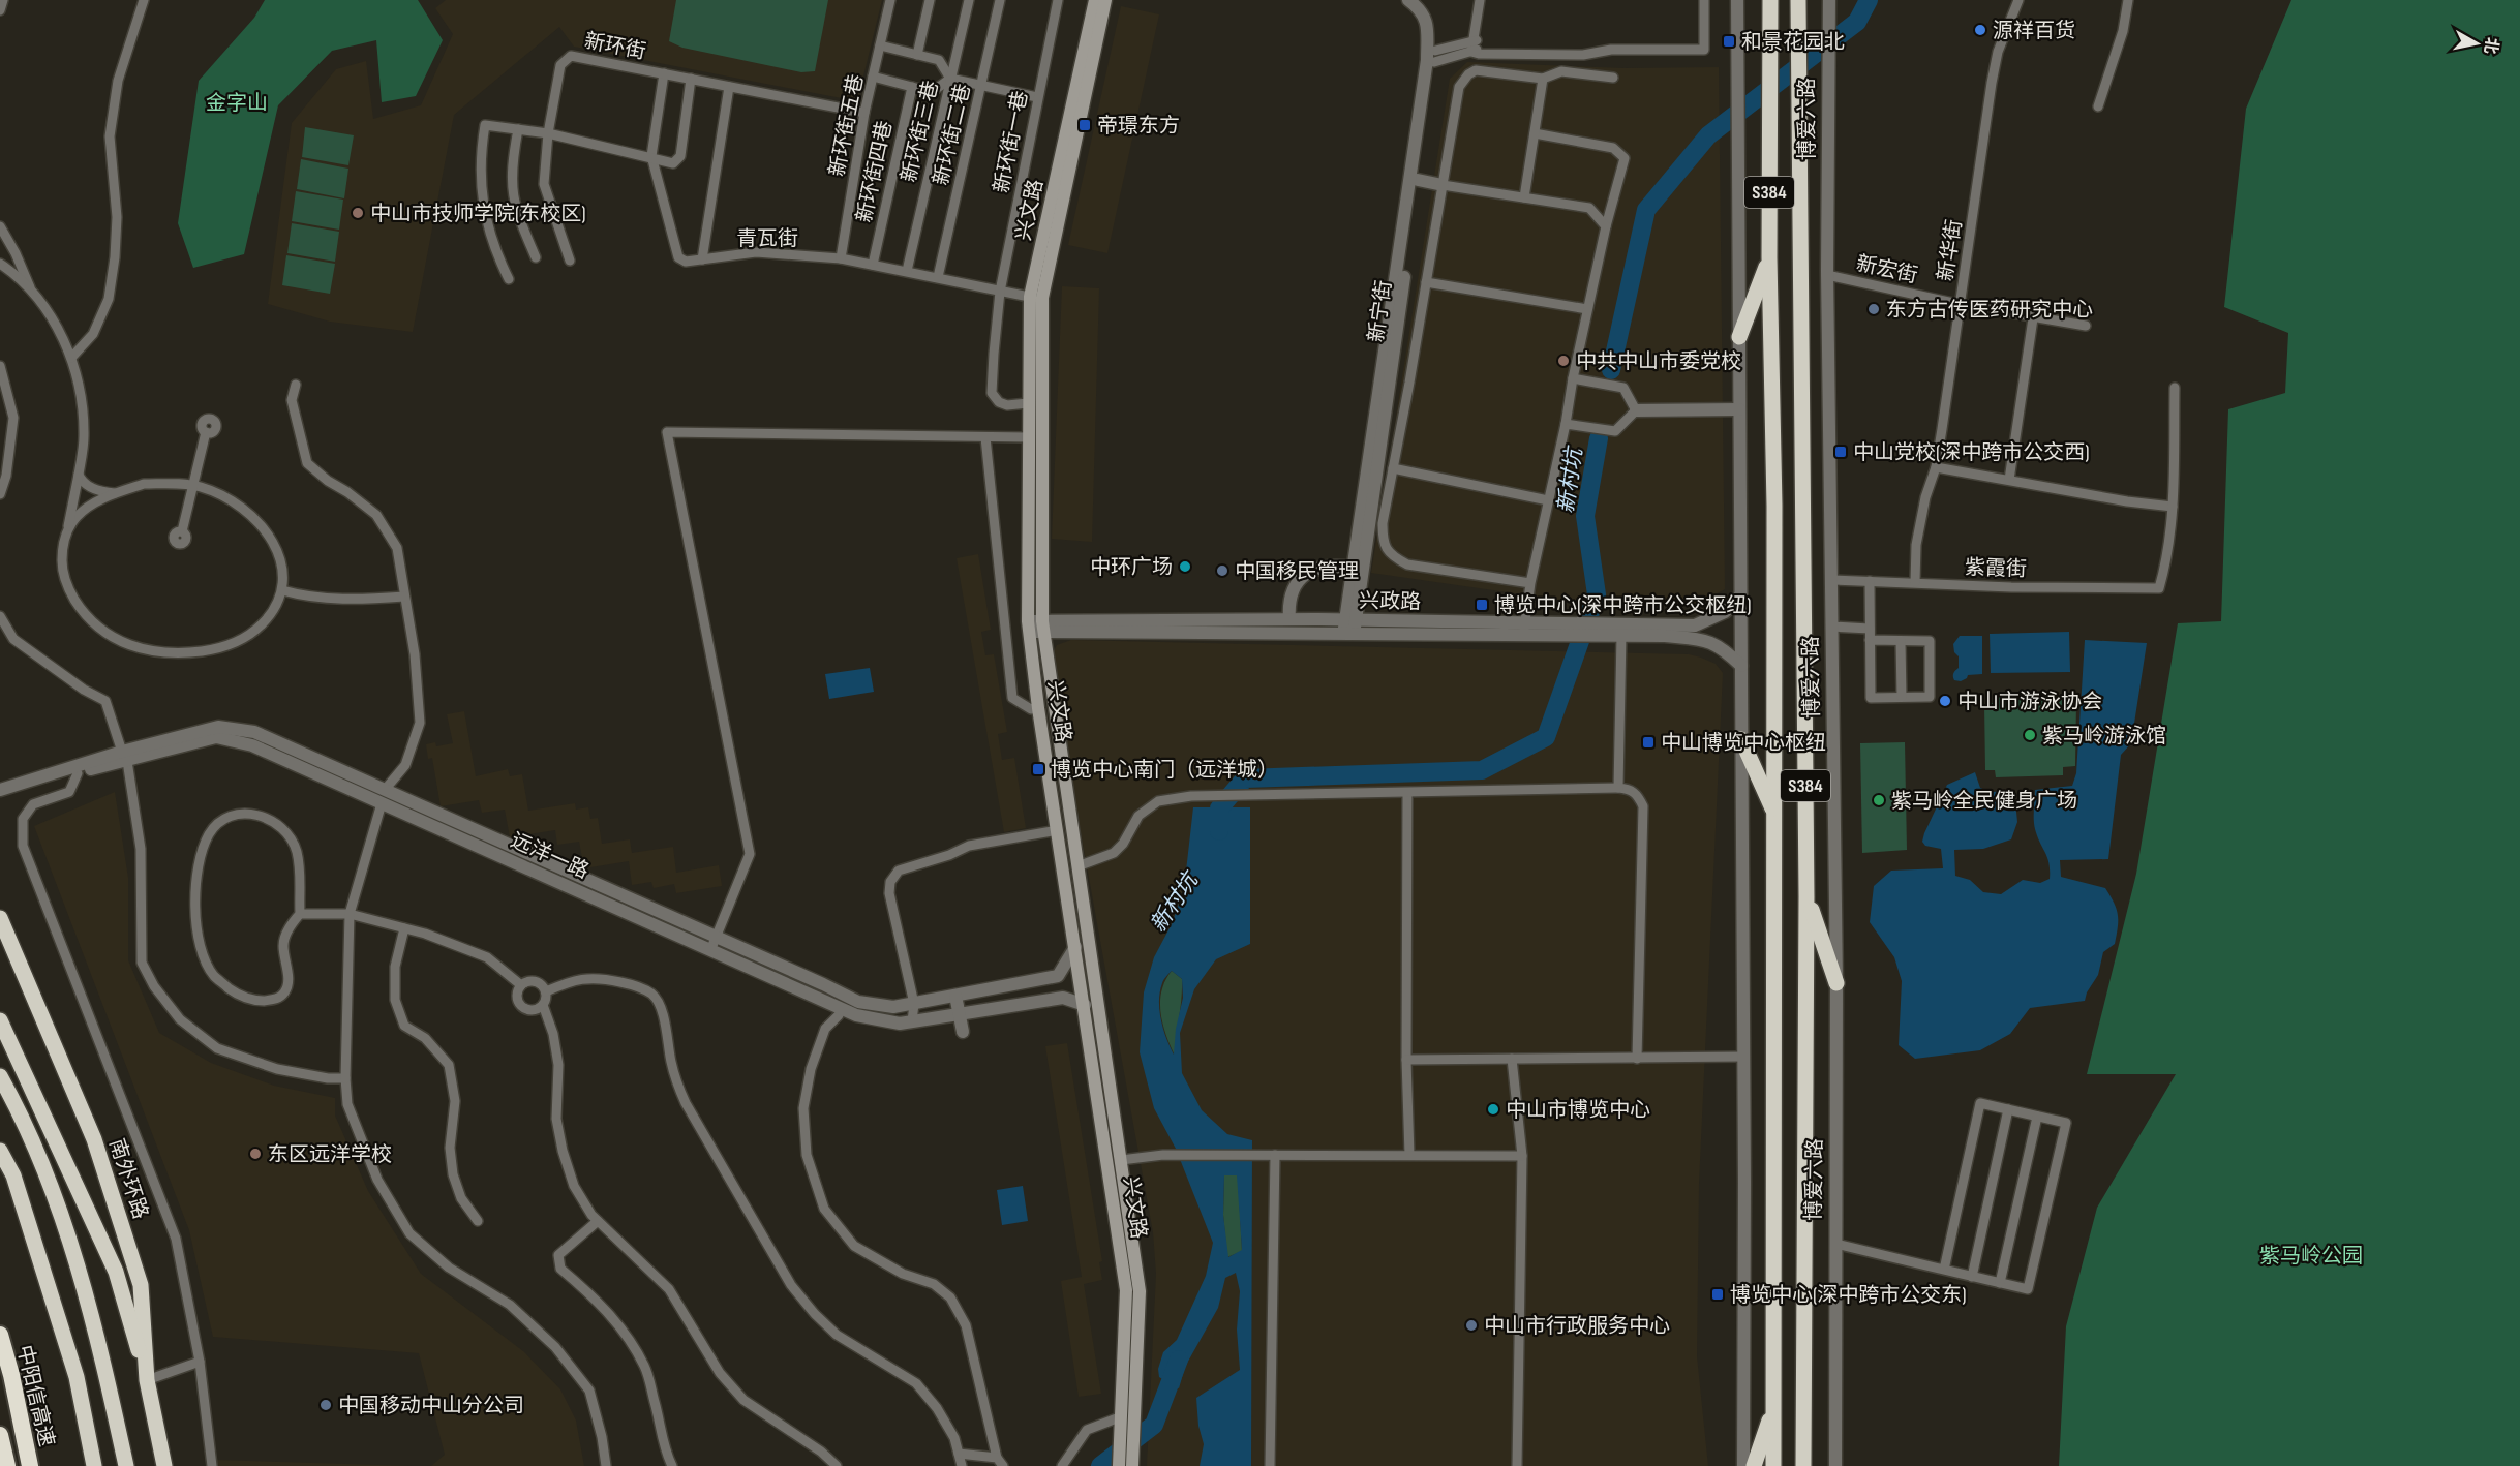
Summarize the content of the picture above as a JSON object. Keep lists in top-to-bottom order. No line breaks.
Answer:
{"streets":{"highway":["博爱六路","S384","南外环路","中阳信高速"],"main road":["兴文路"],"street":["新环街","新环街五巷","新环街三巷","新环街二巷","新环街一巷","新环街四巷","青瓦街","新华街","新宏街","新宁街","紫霞街","兴政路","远洋一路"]},"crossings":[["新环街","新环街五巷"],["新环街","青瓦街"],["博爱六路","新宏街"],["博爱六路","紫霞街"],["新环街五巷","青瓦街"],["新环街三巷","青瓦街"],["新环街二巷","青瓦街"],["新环街一巷","兴文路"],["新环街一巷","青瓦街"],["新环街四巷","青瓦街"],["兴文路","青瓦街"],["兴文路","兴政路"],["兴文路","远洋一路"],["新华街","新宏街"],["新华街","紫霞街"],["新宁街","兴政路"]],"water":["新村坑"],"parks":["金字山","紫马岭公园"],"places":{"other":["源祥百货","中山市技师学院(东校区)","东方古传医药研究中心","中共中山市委党校","中环广场","中国移民管理","中山市游泳协会","紫马岭游泳馆","紫马岭全民健身广场","中山市博览中心","东区远洋学校","中山市行政服务中心","中国移动中山分公司"],"transit":["和景花园北","帝璟东方","中山党校(深中跨市公交西)","博览中心(深中跨市公交枢纽)","中山博览中心枢纽","博览中心南门（远洋城）","博览中心(深中跨市公交东)"]},"north":"right"}
